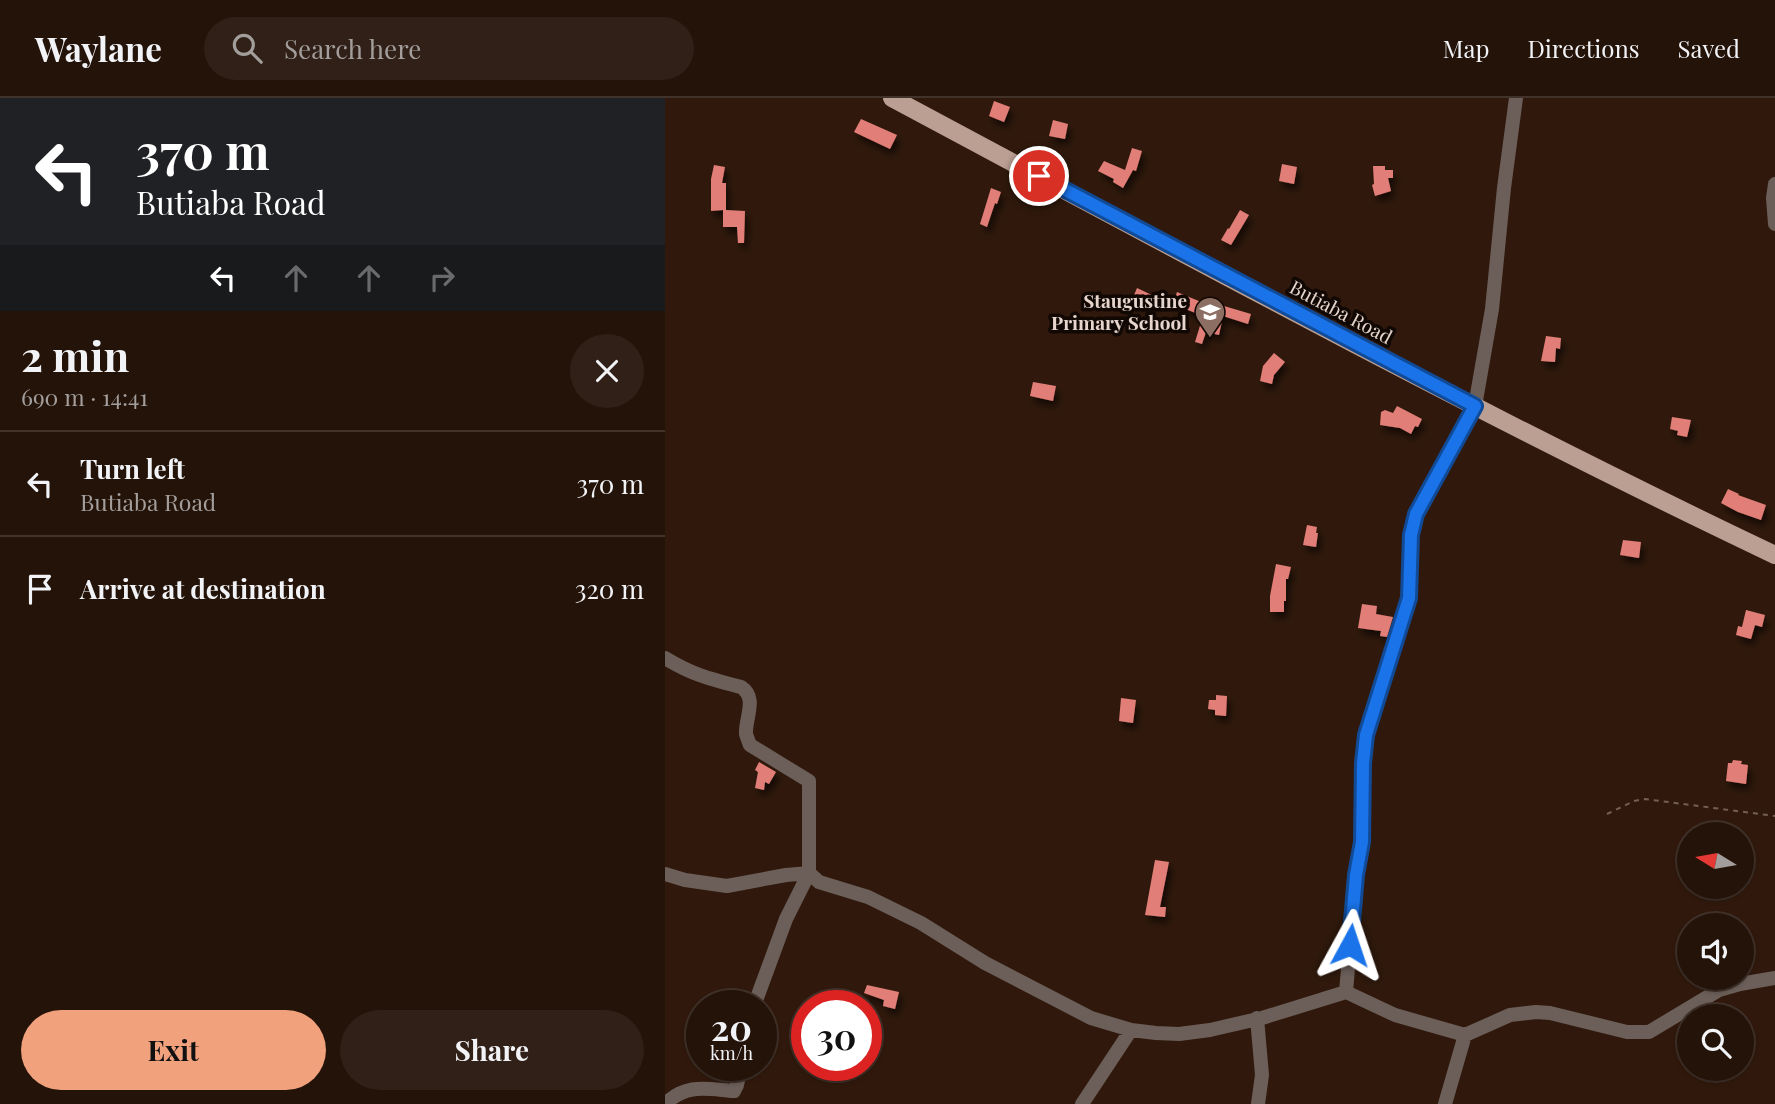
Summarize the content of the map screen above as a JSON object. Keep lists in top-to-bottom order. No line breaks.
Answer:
{"streets":{"main road":["Butiaba Road"]},"places":{"school or university":["Staugustine Primary School"]},"north":"left","page":{"header":"Waylane","search":"Search here","nav":["Map","Directions","Saved"],"turn":["370 m","Butiaba Road"],"heading":["2 min","690 m · 14:41"],"list":[{"name":"Turn left","note":"Butiaba Road","value":"370 m"},{"name":"Arrive at destination","value":"320 m"}],"speed":"20 km/h","limit":"30","buttons":["Exit","Share"]}}
